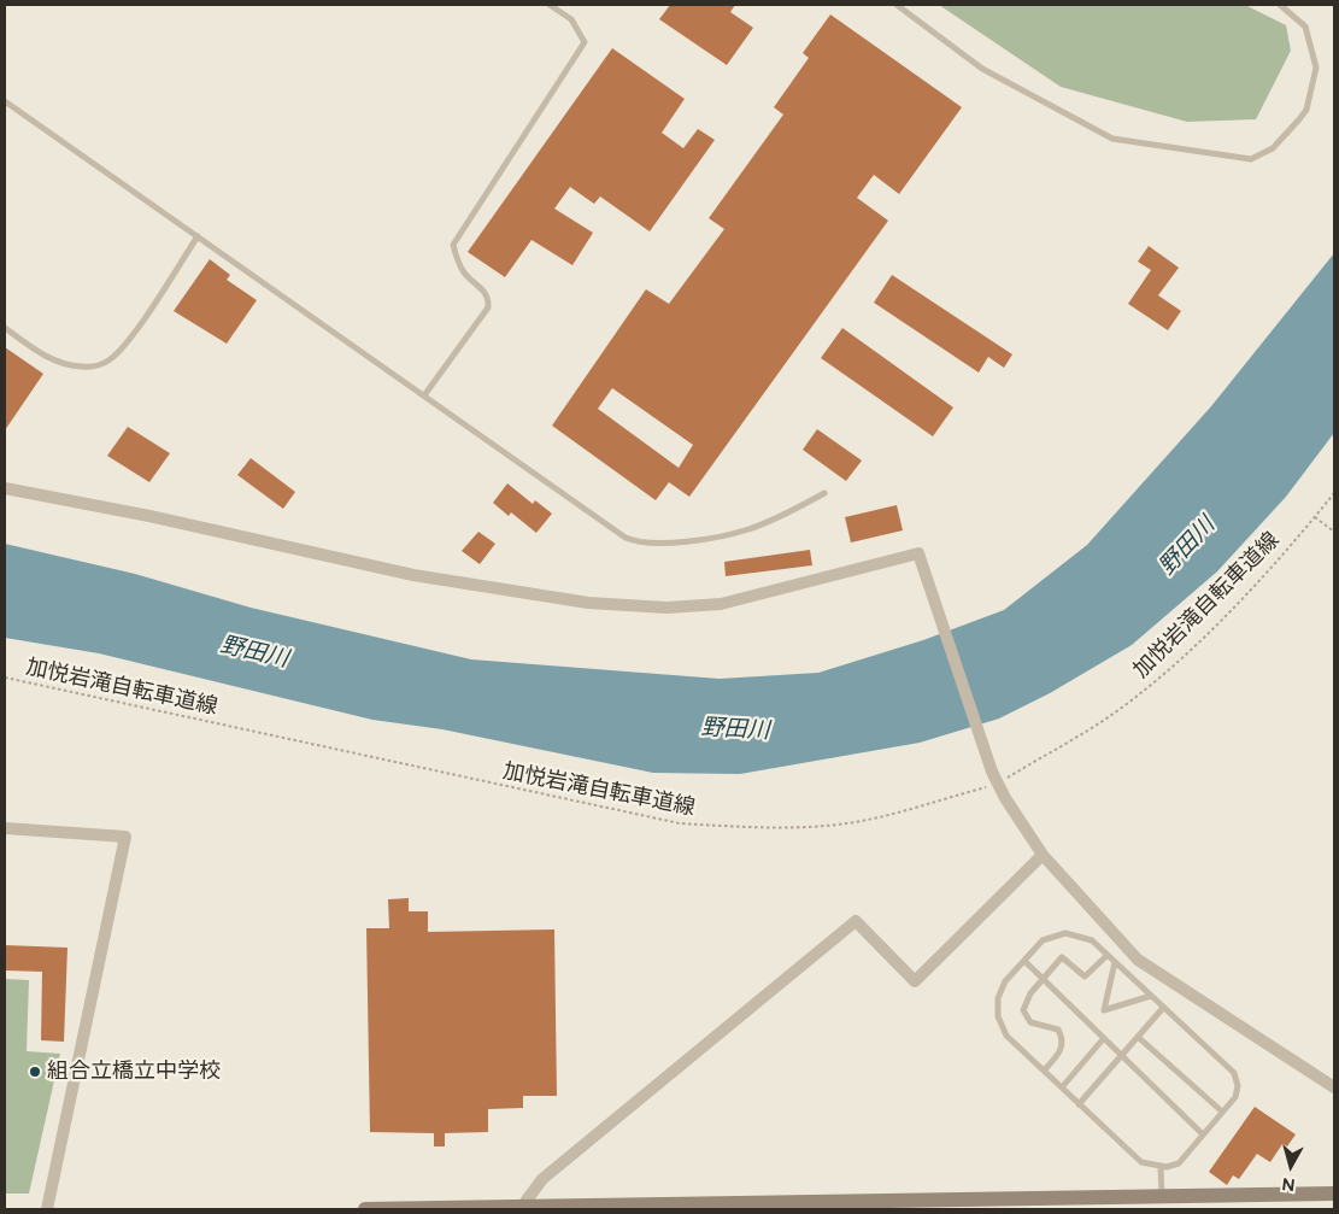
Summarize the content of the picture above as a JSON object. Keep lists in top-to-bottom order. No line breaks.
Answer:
{"streets":{"path":["加悦岩滝自転車道線"]},"water":["野田川"],"places":["組合立橋立中学校"],"north":"bottom"}
